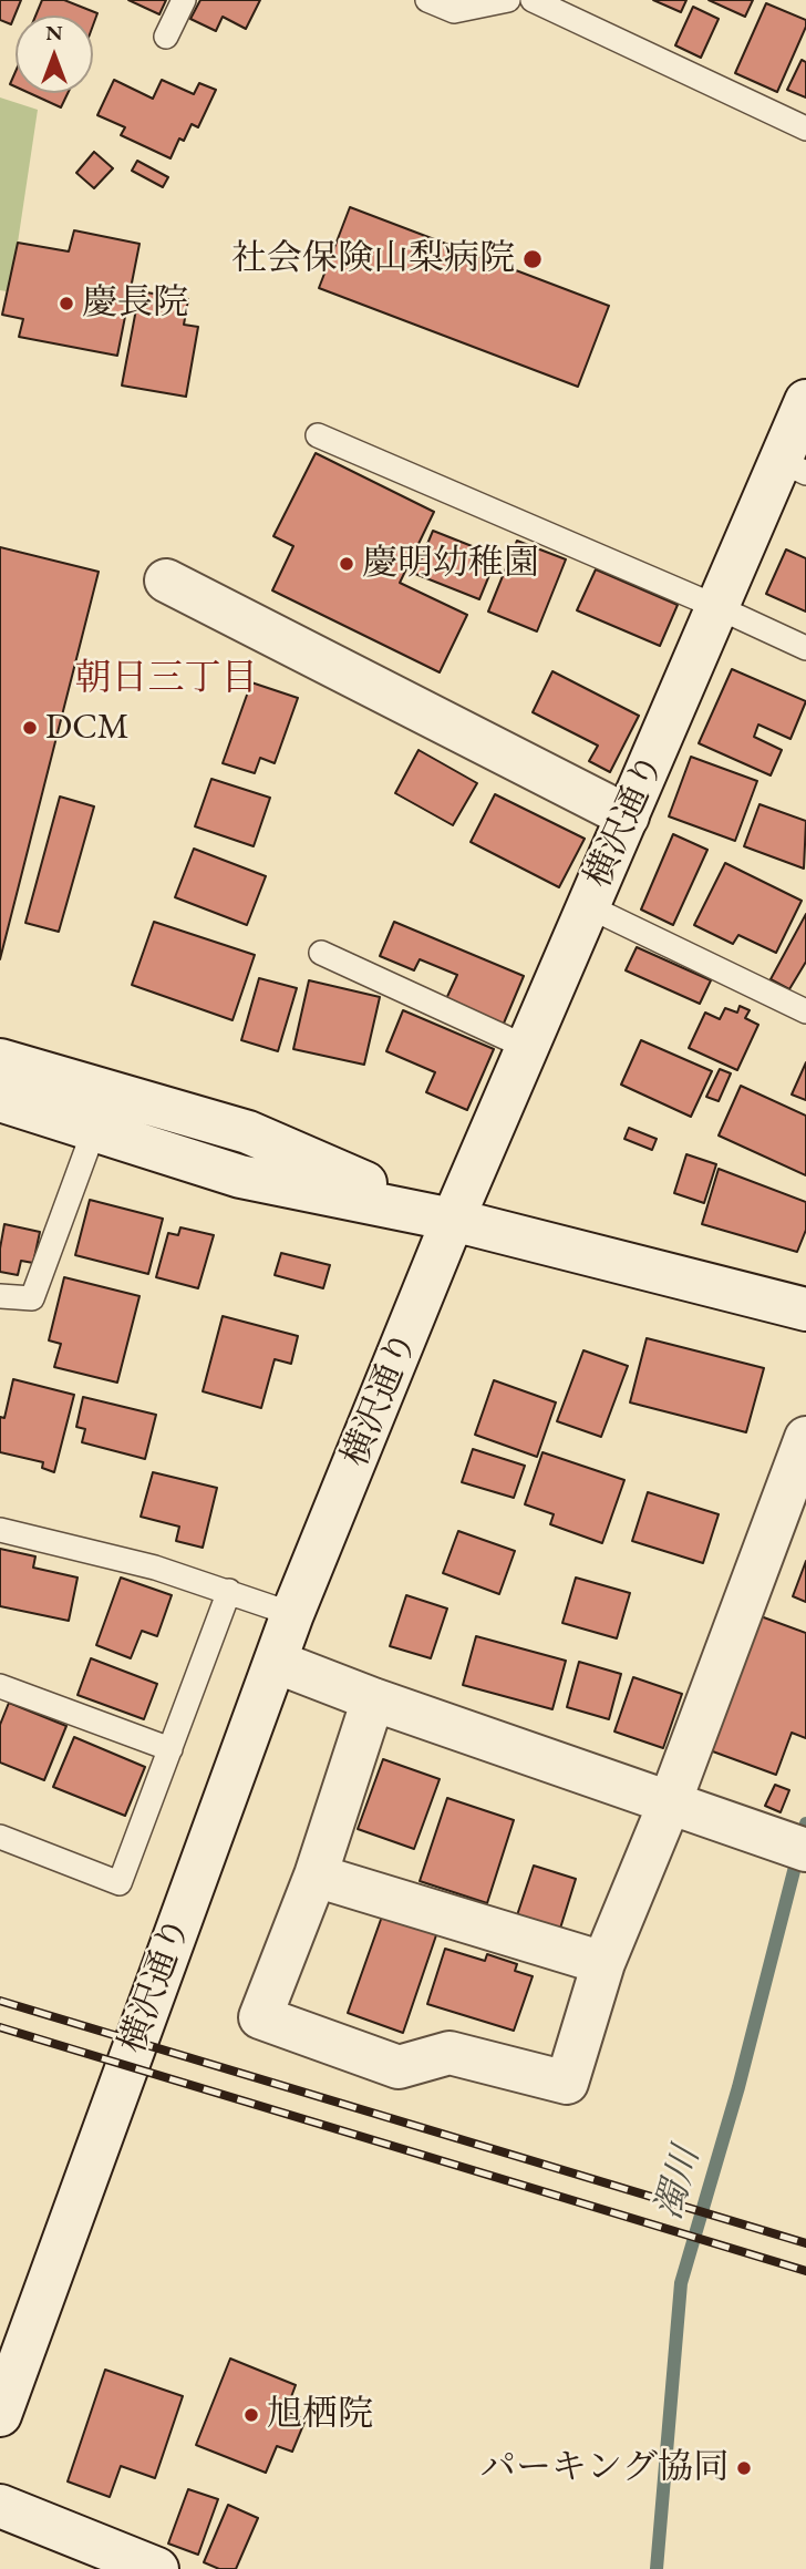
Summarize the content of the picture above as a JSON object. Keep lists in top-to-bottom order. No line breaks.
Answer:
{"streets":{"street":["横沢通り"]},"districts":["朝日三丁目"],"water":["濁川"],"places":["社会保険山梨病院","慶長院","慶明幼稚園","DCM","旭栖院","パーキング協同"],"north":"top"}
